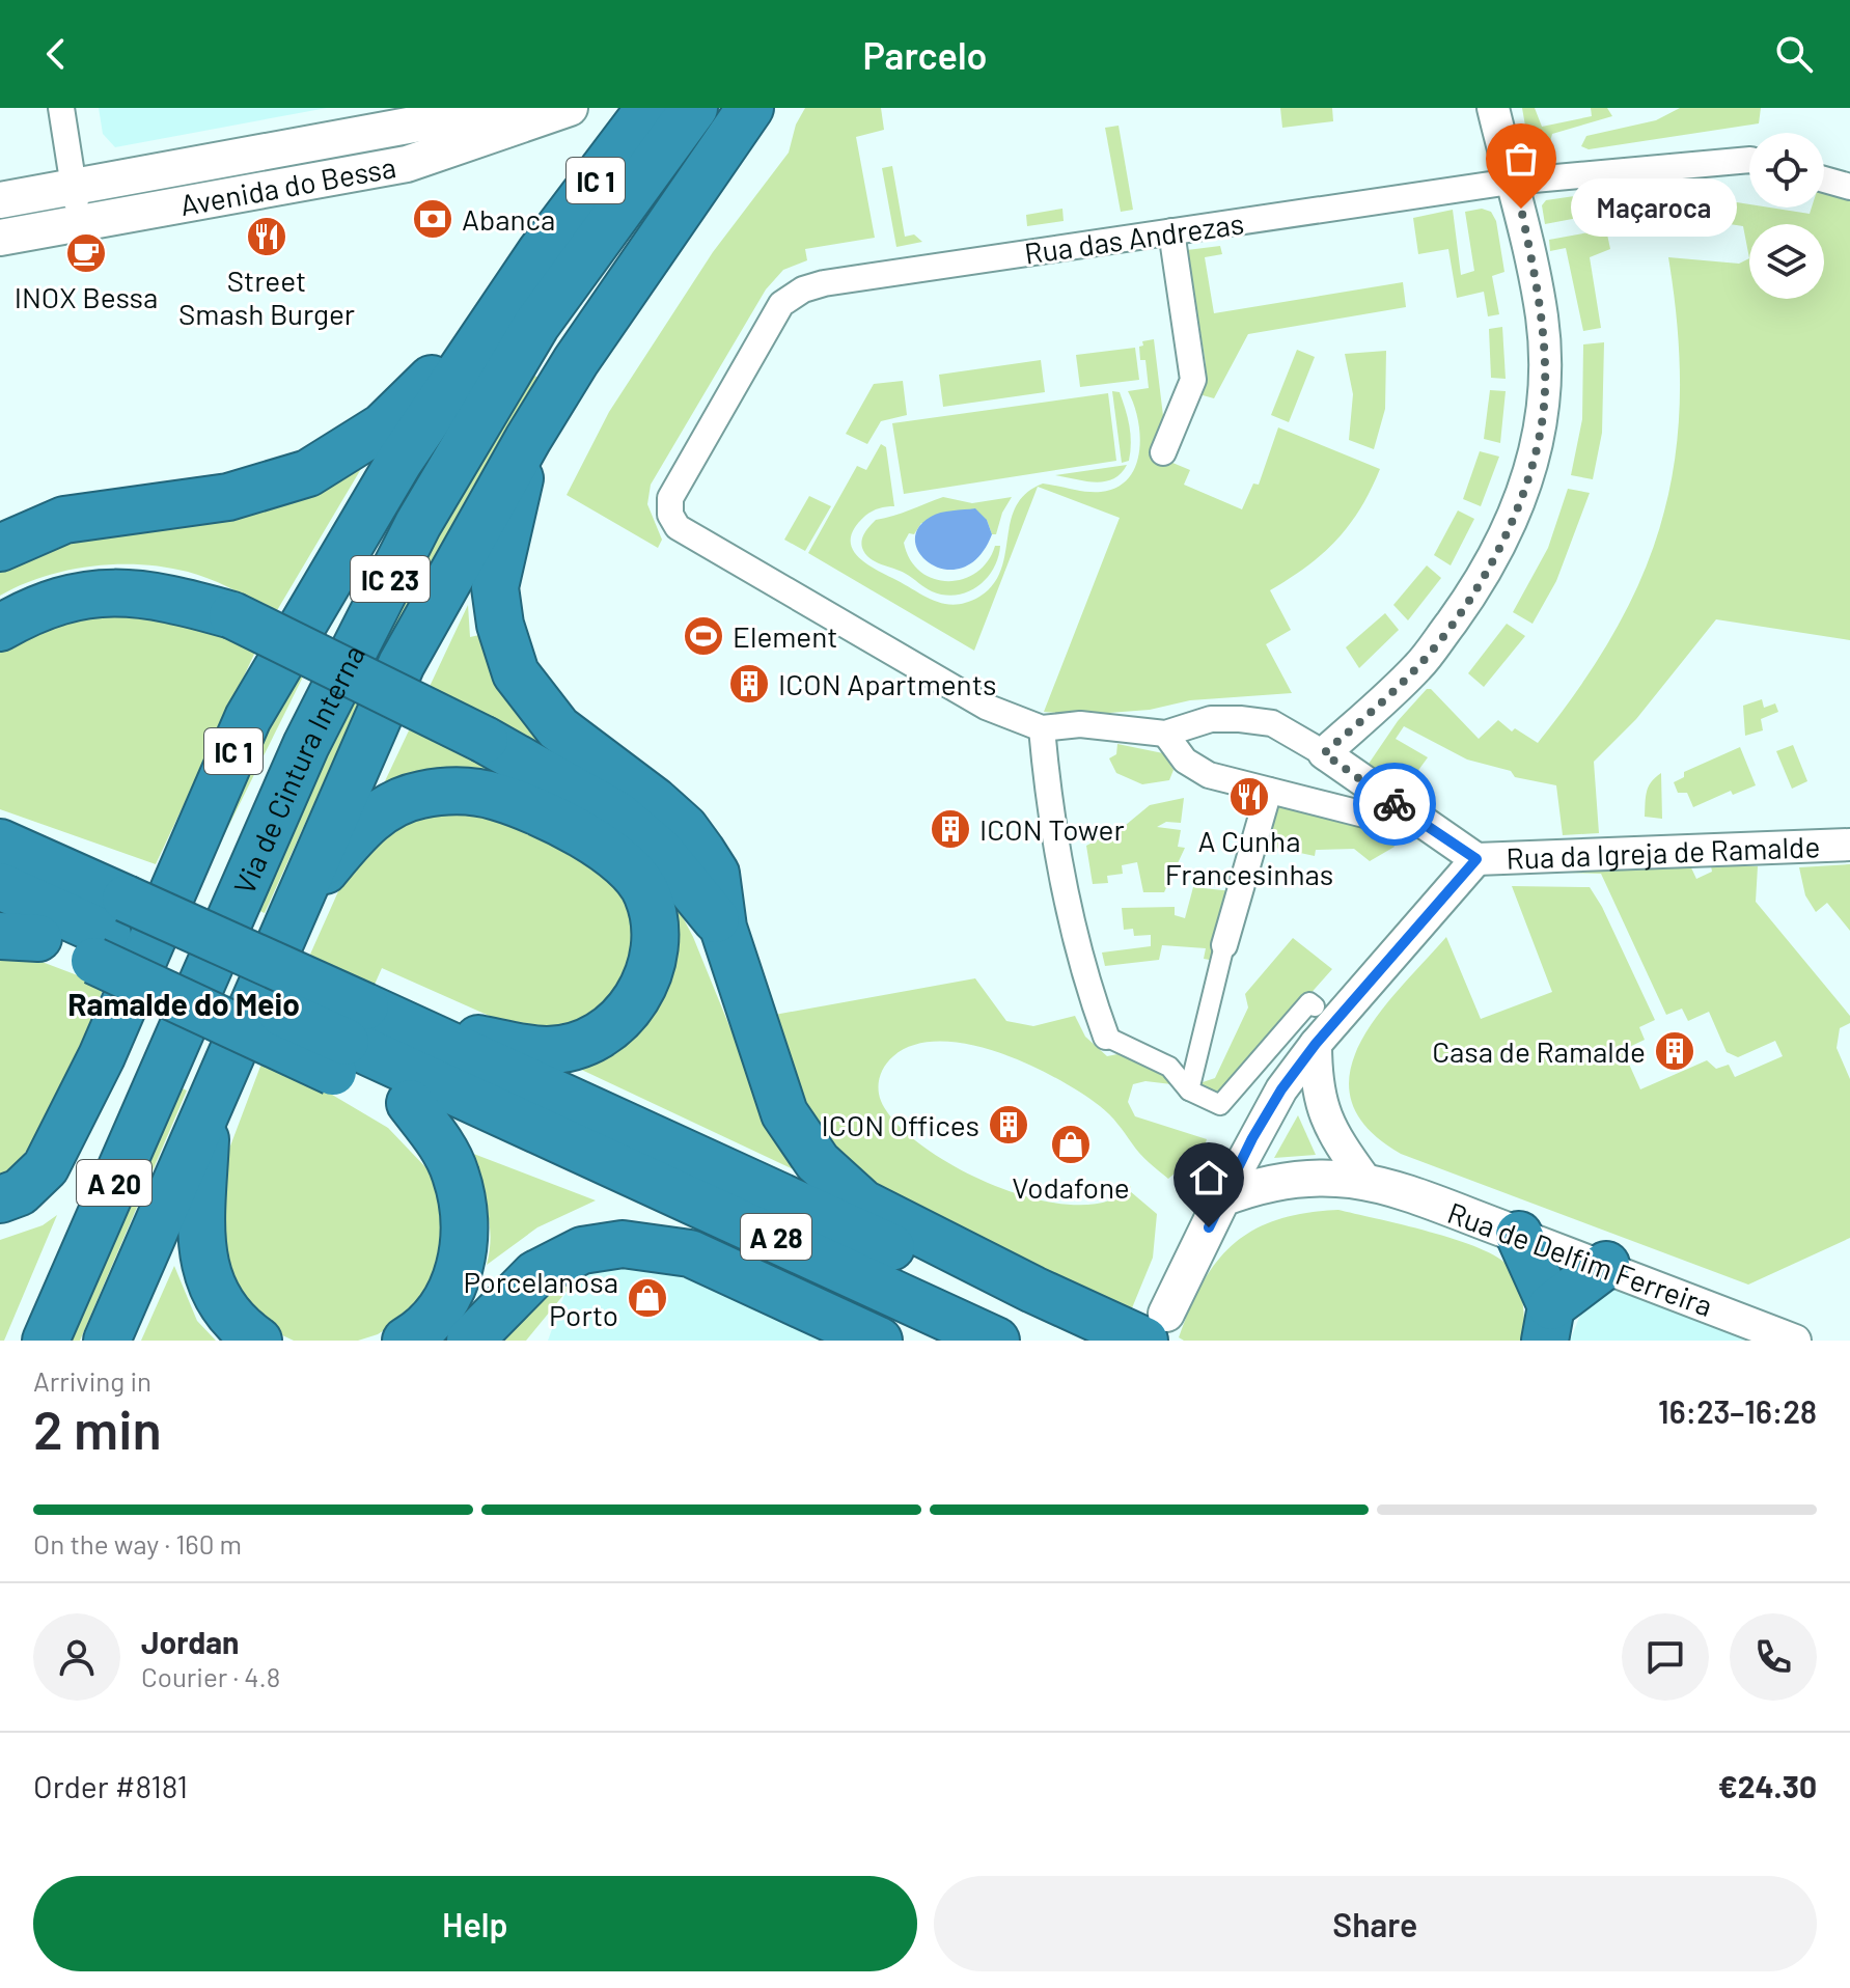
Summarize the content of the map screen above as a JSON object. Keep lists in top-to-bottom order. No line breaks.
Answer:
{"streets":{"highway":["IC 1","IC 23","Via de Cintura Interna","A 20","A 28"],"main road":["Avenida do Bessa","Rua de Delfim Ferreira"],"street":["Rua das Andrezas","Rua da Igreja de Ramalde"]},"districts":["Ramalde do Meio"],"places":{"other":["Maçaroca"],"bank":["Abanca"],"restaurant":["Street Smash Burger","A Cunha Francesinhas"],"cafe":["INOX Bessa"],"sports":["Element"],"building":["ICON Apartments","ICON Tower","Casa de Ramalde","ICON Offices"],"shop":["Vodafone","Porcelanosa Porto"]},"page":{"header":"Parcelo","bubble":"Maçaroca","heading":["2 min","Arriving in","16:23–16:28"],"panel":["Jordan","Courier · 4.8","Order #8181","€24.30"],"bar":"On the way · 160 m","buttons":["Help","Share"]}}
